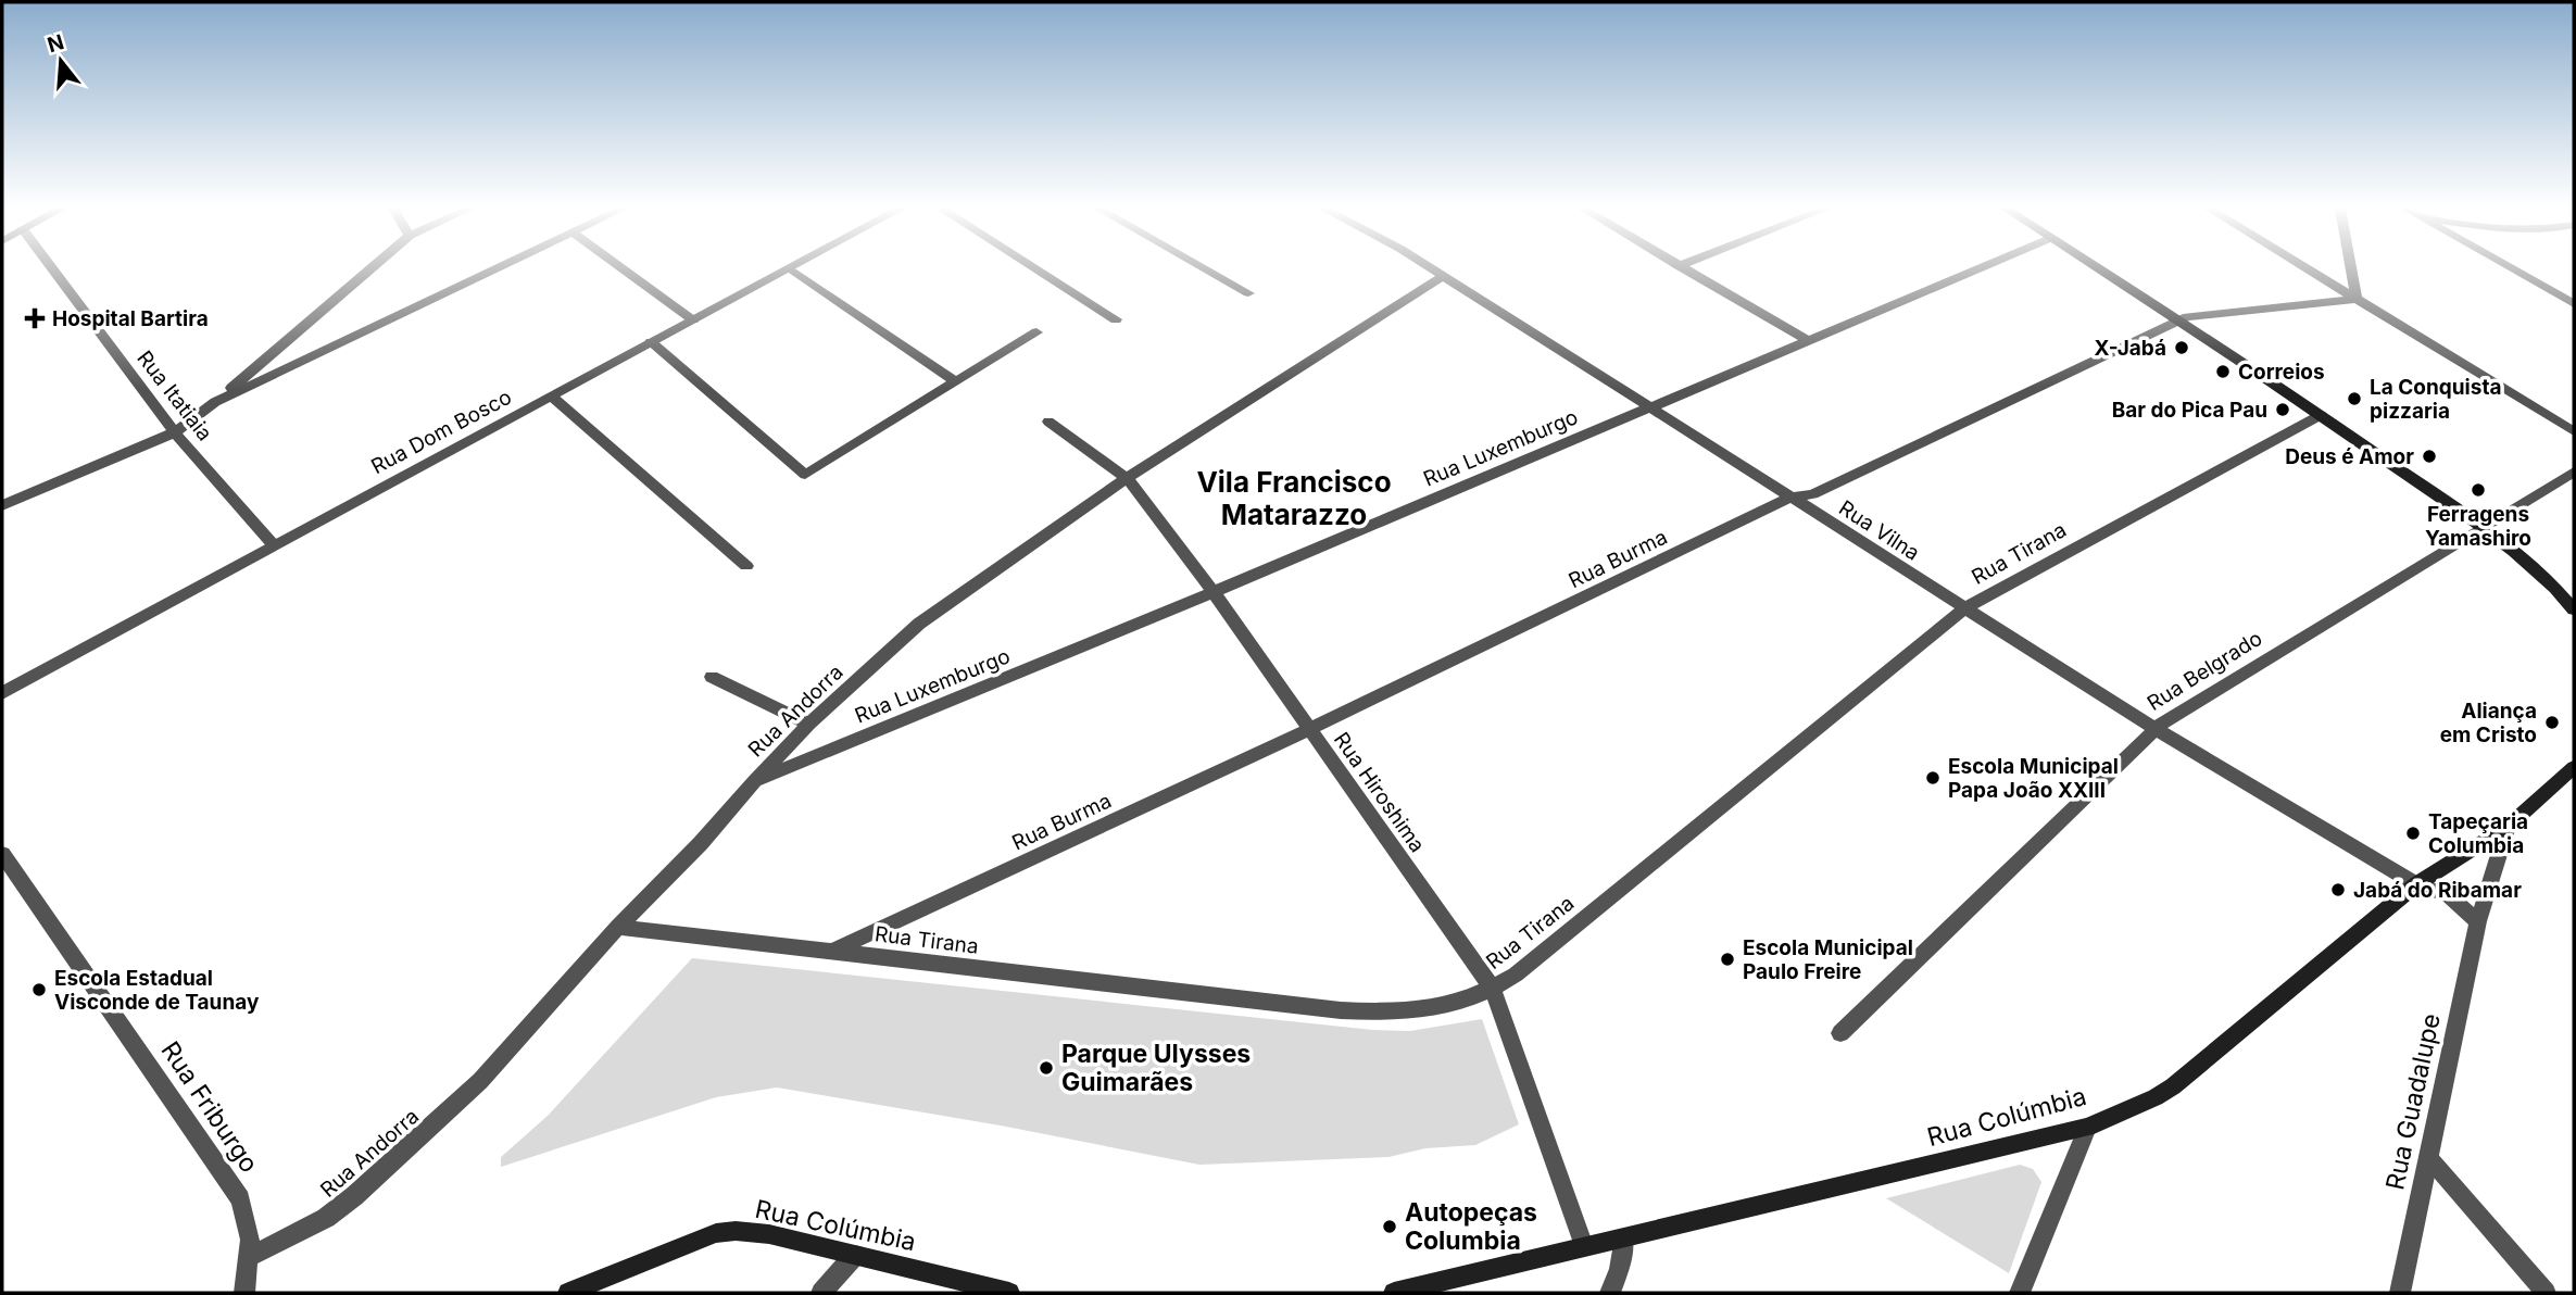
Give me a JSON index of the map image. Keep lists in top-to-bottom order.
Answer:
{
  "streets": {
    "main road": ["Rua Colúmbia"],
    "street": [
      "Rua Itatiaia",
      "Rua Dom Bosco",
      "Rua Luxemburgo",
      "Rua Vilna",
      "Rua Tirana",
      "Rua Burma",
      "Rua Belgrado",
      "Rua Andorra",
      "Rua Hiroshima",
      "Rua Guadalupe",
      "Rua Friburgo"
    ]
  },
  "crossings": [
    ["Rua Itatiaia", "Rua Dom Bosco"],
    ["Rua Luxemburgo", "Rua Vilna"],
    ["Rua Luxemburgo", "Rua Andorra"],
    ["Rua Luxemburgo", "Rua Hiroshima"],
    ["Rua Vilna", "Rua Tirana"],
    ["Rua Vilna", "Rua Burma"],
    ["Rua Vilna", "Rua Belgrado"],
    ["Rua Vilna", "Rua Andorra"],
    ["Rua Vilna", "Rua Colúmbia"],
    ["Rua Tirana", "Rua Burma"],
    ["Rua Tirana", "Rua Andorra"],
    ["Rua Tirana", "Rua Hiroshima"],
    ["Rua Burma", "Rua Hiroshima"],
    ["Rua Andorra", "Rua Hiroshima"],
    ["Rua Andorra", "Rua Friburgo"],
    ["Rua Hiroshima", "Rua Colúmbia"],
    ["Rua Guadalupe", "Rua Colúmbia"]
  ],
  "districts": ["Vila Francisco Matarazzo"],
  "places": {
    "health": ["Hospital Bartira"],
    "other": [
      "X-Jabá",
      "Correios",
      "La Conquista pizzaria",
      "Bar do Pica Pau",
      "Deus é Amor",
      "Ferragens Yamashiro",
      "Aliança em Cristo",
      "Escola Municipal Papa João XXIII",
      "Tapeçaria Columbia",
      "Jabá do Ribamar",
      "Escola Municipal Paulo Freire",
      "Escola Estadual Visconde de Taunay",
      "Parque Ulysses Guimarães",
      "Autopeças Columbia"
    ]
  },
  "north": "top"
}
